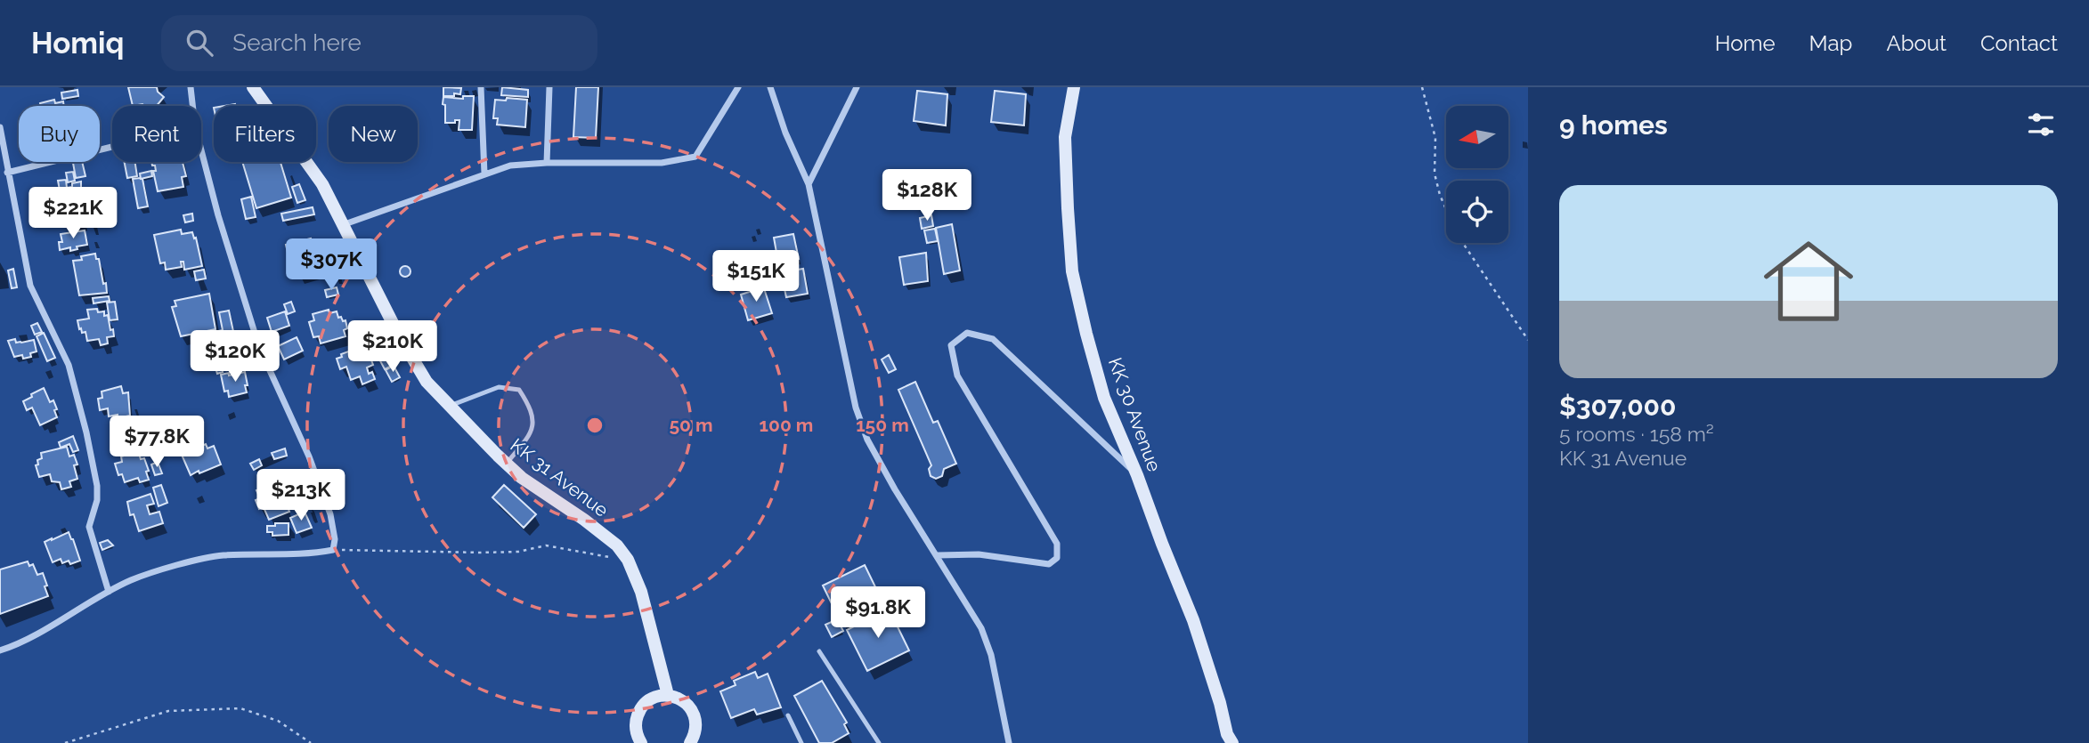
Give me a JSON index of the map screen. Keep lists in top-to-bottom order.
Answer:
{
  "streets": {
    "main road": ["KK 30 Avenue", "KK 31 Avenue"]
  },
  "north": "left",
  "page": {
    "header": "Homiq",
    "search": "Search here",
    "nav": [
      "Home",
      "Map",
      "About",
      "Contact"
    ],
    "heading": "9 homes",
    "chip": [
      "Buy",
      "Rent",
      "Filters",
      "New"
    ],
    "list": [
      {
        "name": "$307,000",
        "note": "5 rooms · 158 m² · KK 31 Avenue"
      }
    ],
    "price": [
      "$128K",
      "$221K",
      "$307K",
      "$151K",
      "$210K",
      "$120K",
      "$77.8K",
      "$213K",
      "$91.8K"
    ]
  },
  "rings": ["50 m", "100 m", "150 m"]
}
